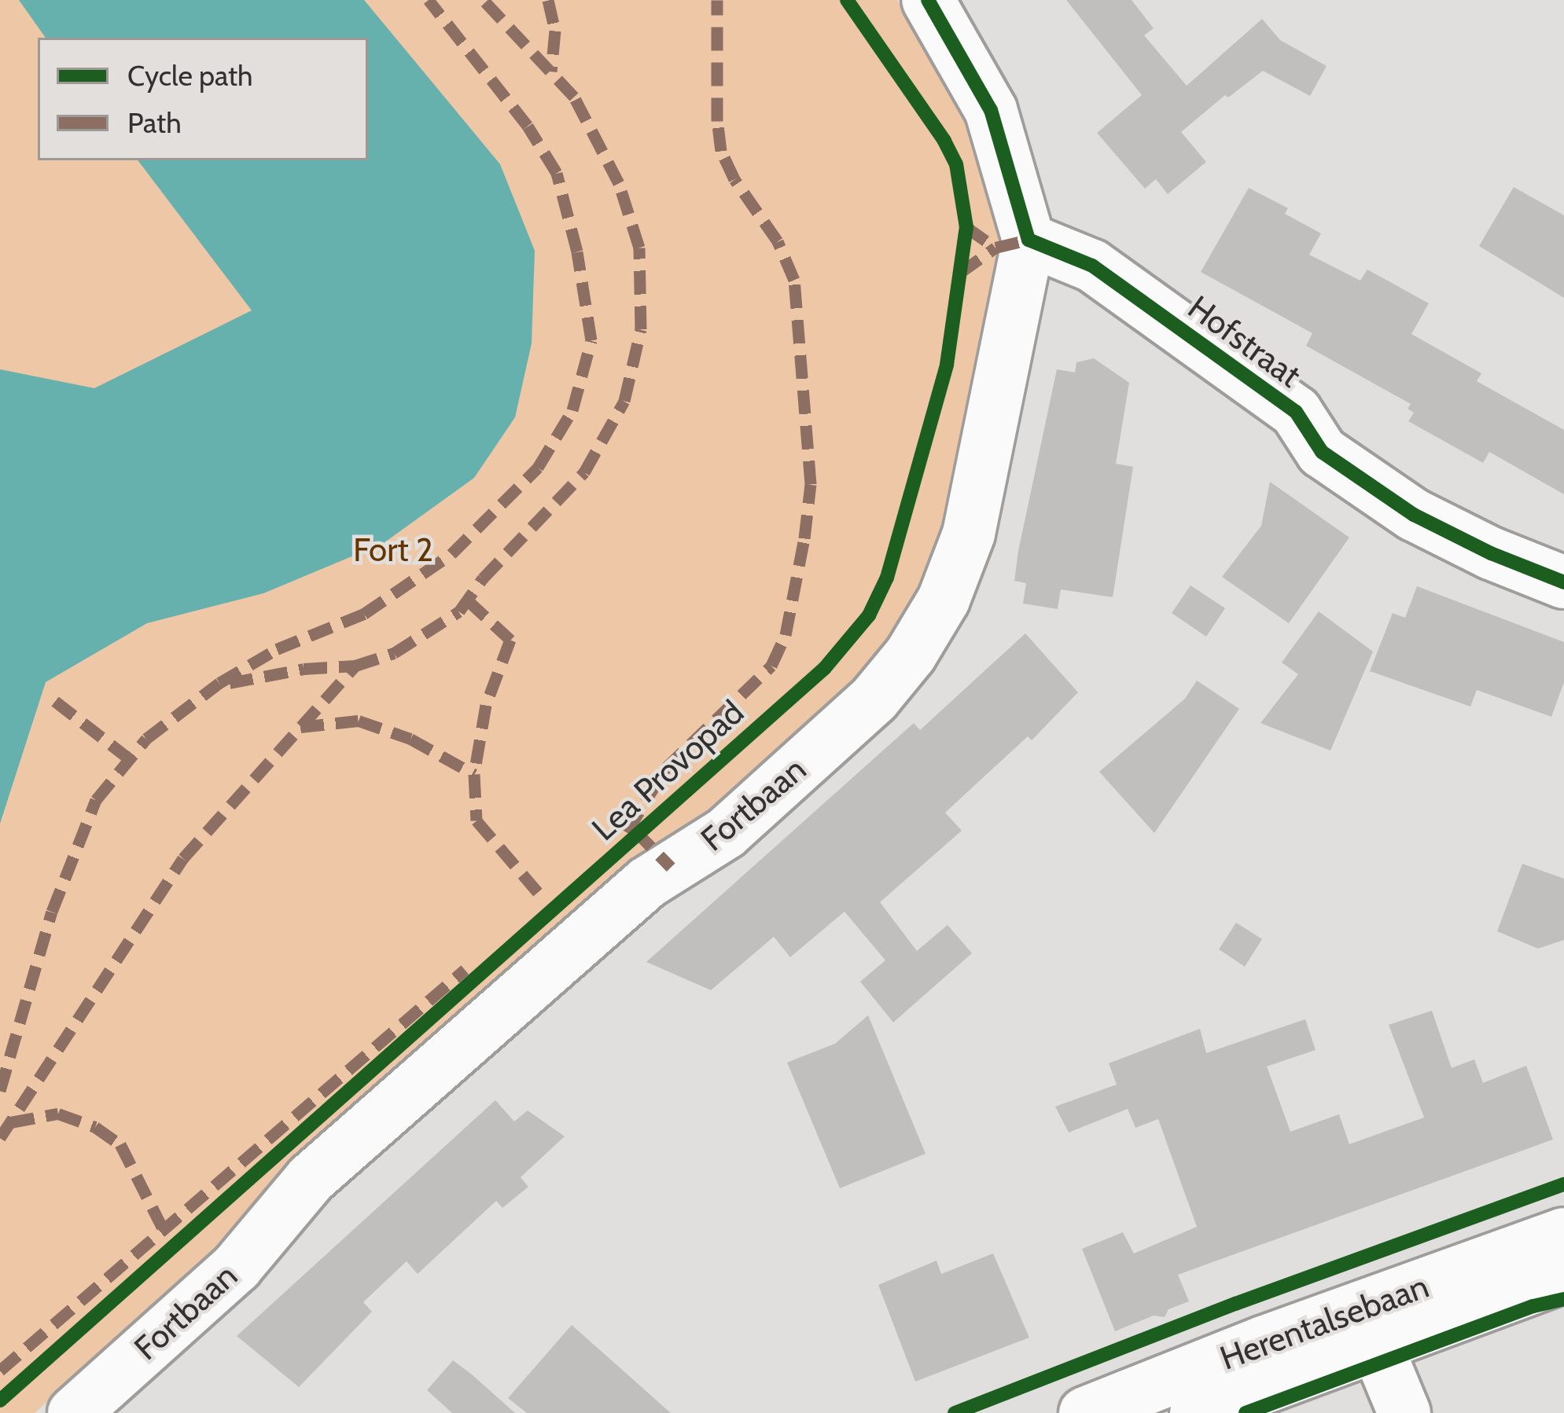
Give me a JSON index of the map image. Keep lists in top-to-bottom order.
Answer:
{
  "streets": {
    "street": ["Hofstraat", "Fortbaan", "Herentalsebaan"],
    "cycle path": ["Lea Provopad"]
  },
  "crossings": [
    ["Hofstraat", "Fortbaan"]
  ],
  "parks": ["Fort 2"],
  "legend": ["Cycle path", "Path"]
}
